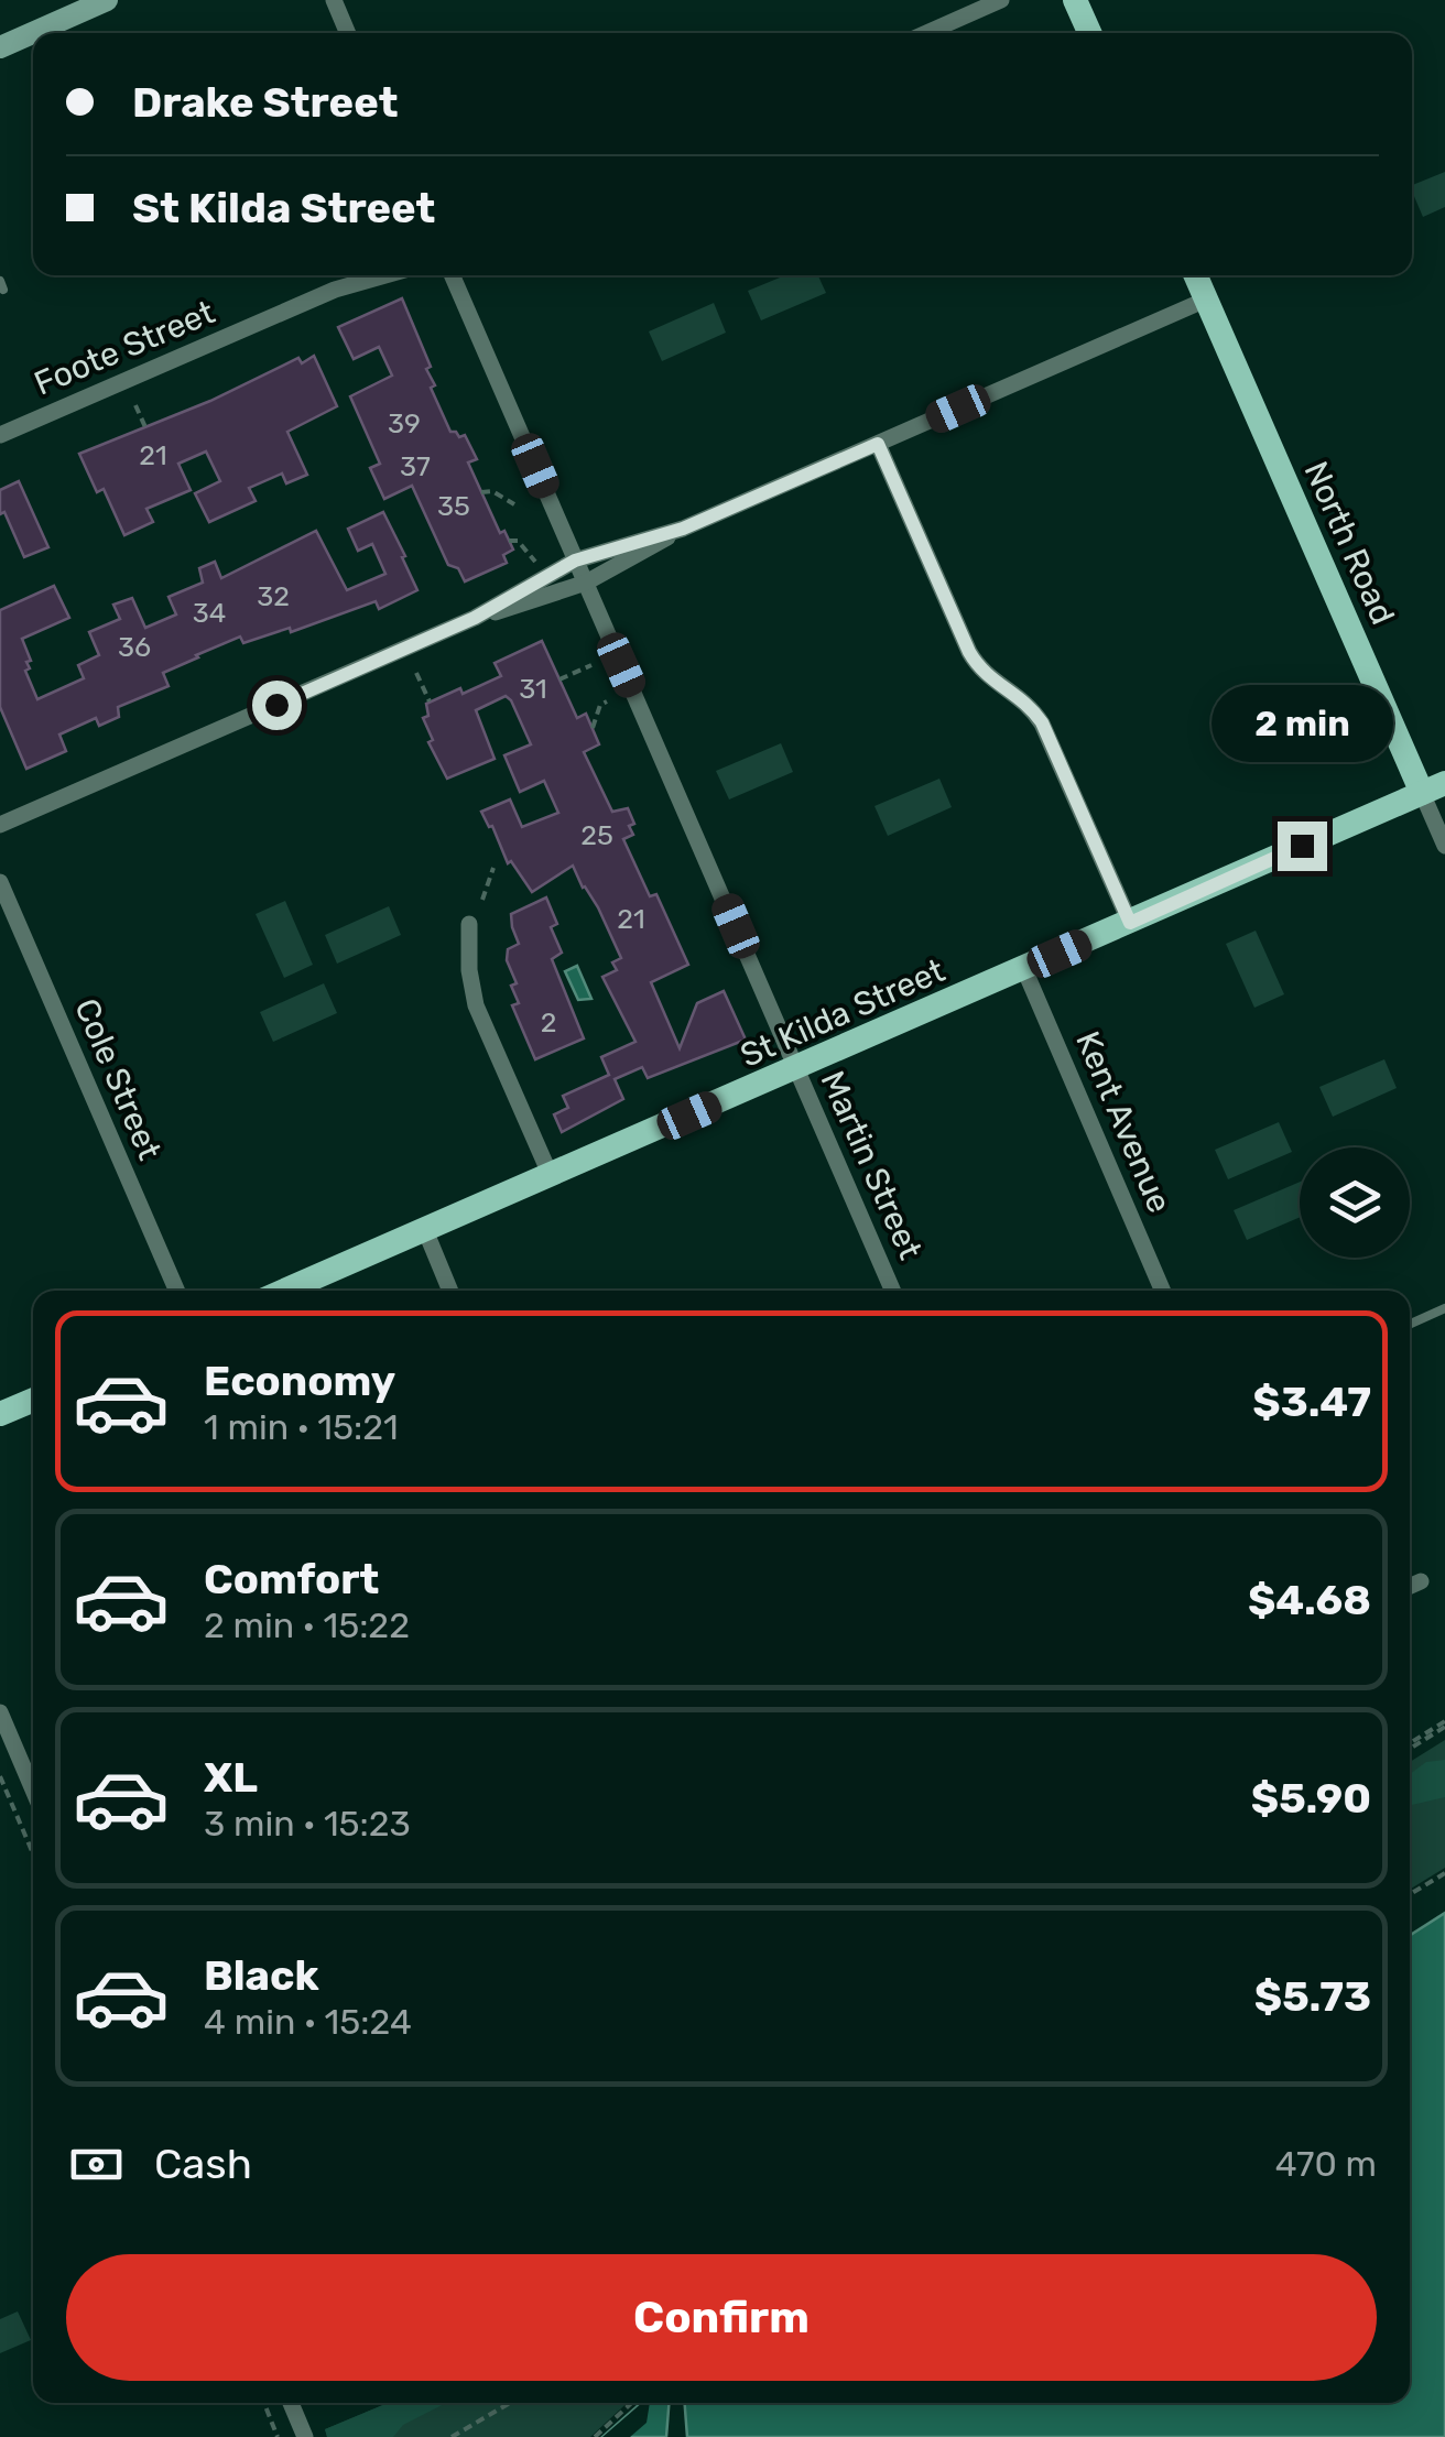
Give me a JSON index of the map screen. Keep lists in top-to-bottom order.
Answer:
{
  "streets": {
    "main road": ["North Road", "St Kilda Street"],
    "street": [
      "Foote Street",
      "Cole Street",
      "Kent Avenue",
      "Martin Street"
    ]
  },
  "crossings": [
    ["North Road", "St Kilda Street"],
    ["St Kilda Street", "Kent Avenue"],
    ["St Kilda Street", "Martin Street"]
  ],
  "house_numbers": [
    "39",
    "21",
    "37",
    "35",
    "32",
    "34",
    "36",
    "31",
    "25",
    "21",
    "2"
  ],
  "page": {
    "banner": ["Drake Street", "St Kilda Street"],
    "bubble": "2 min",
    "list": [
      {
        "name": "Economy",
        "note": "1 min · 15:21",
        "value": "$3.47"
      },
      {
        "name": "Comfort",
        "note": "2 min · 15:22",
        "value": "$4.68"
      },
      {
        "name": "XL",
        "note": "3 min · 15:23",
        "value": "$5.90"
      },
      {
        "name": "Black",
        "note": "4 min · 15:24",
        "value": "$5.73"
      }
    ],
    "pay": ["Cash", "470 m"],
    "buttons": "Confirm"
  }
}
